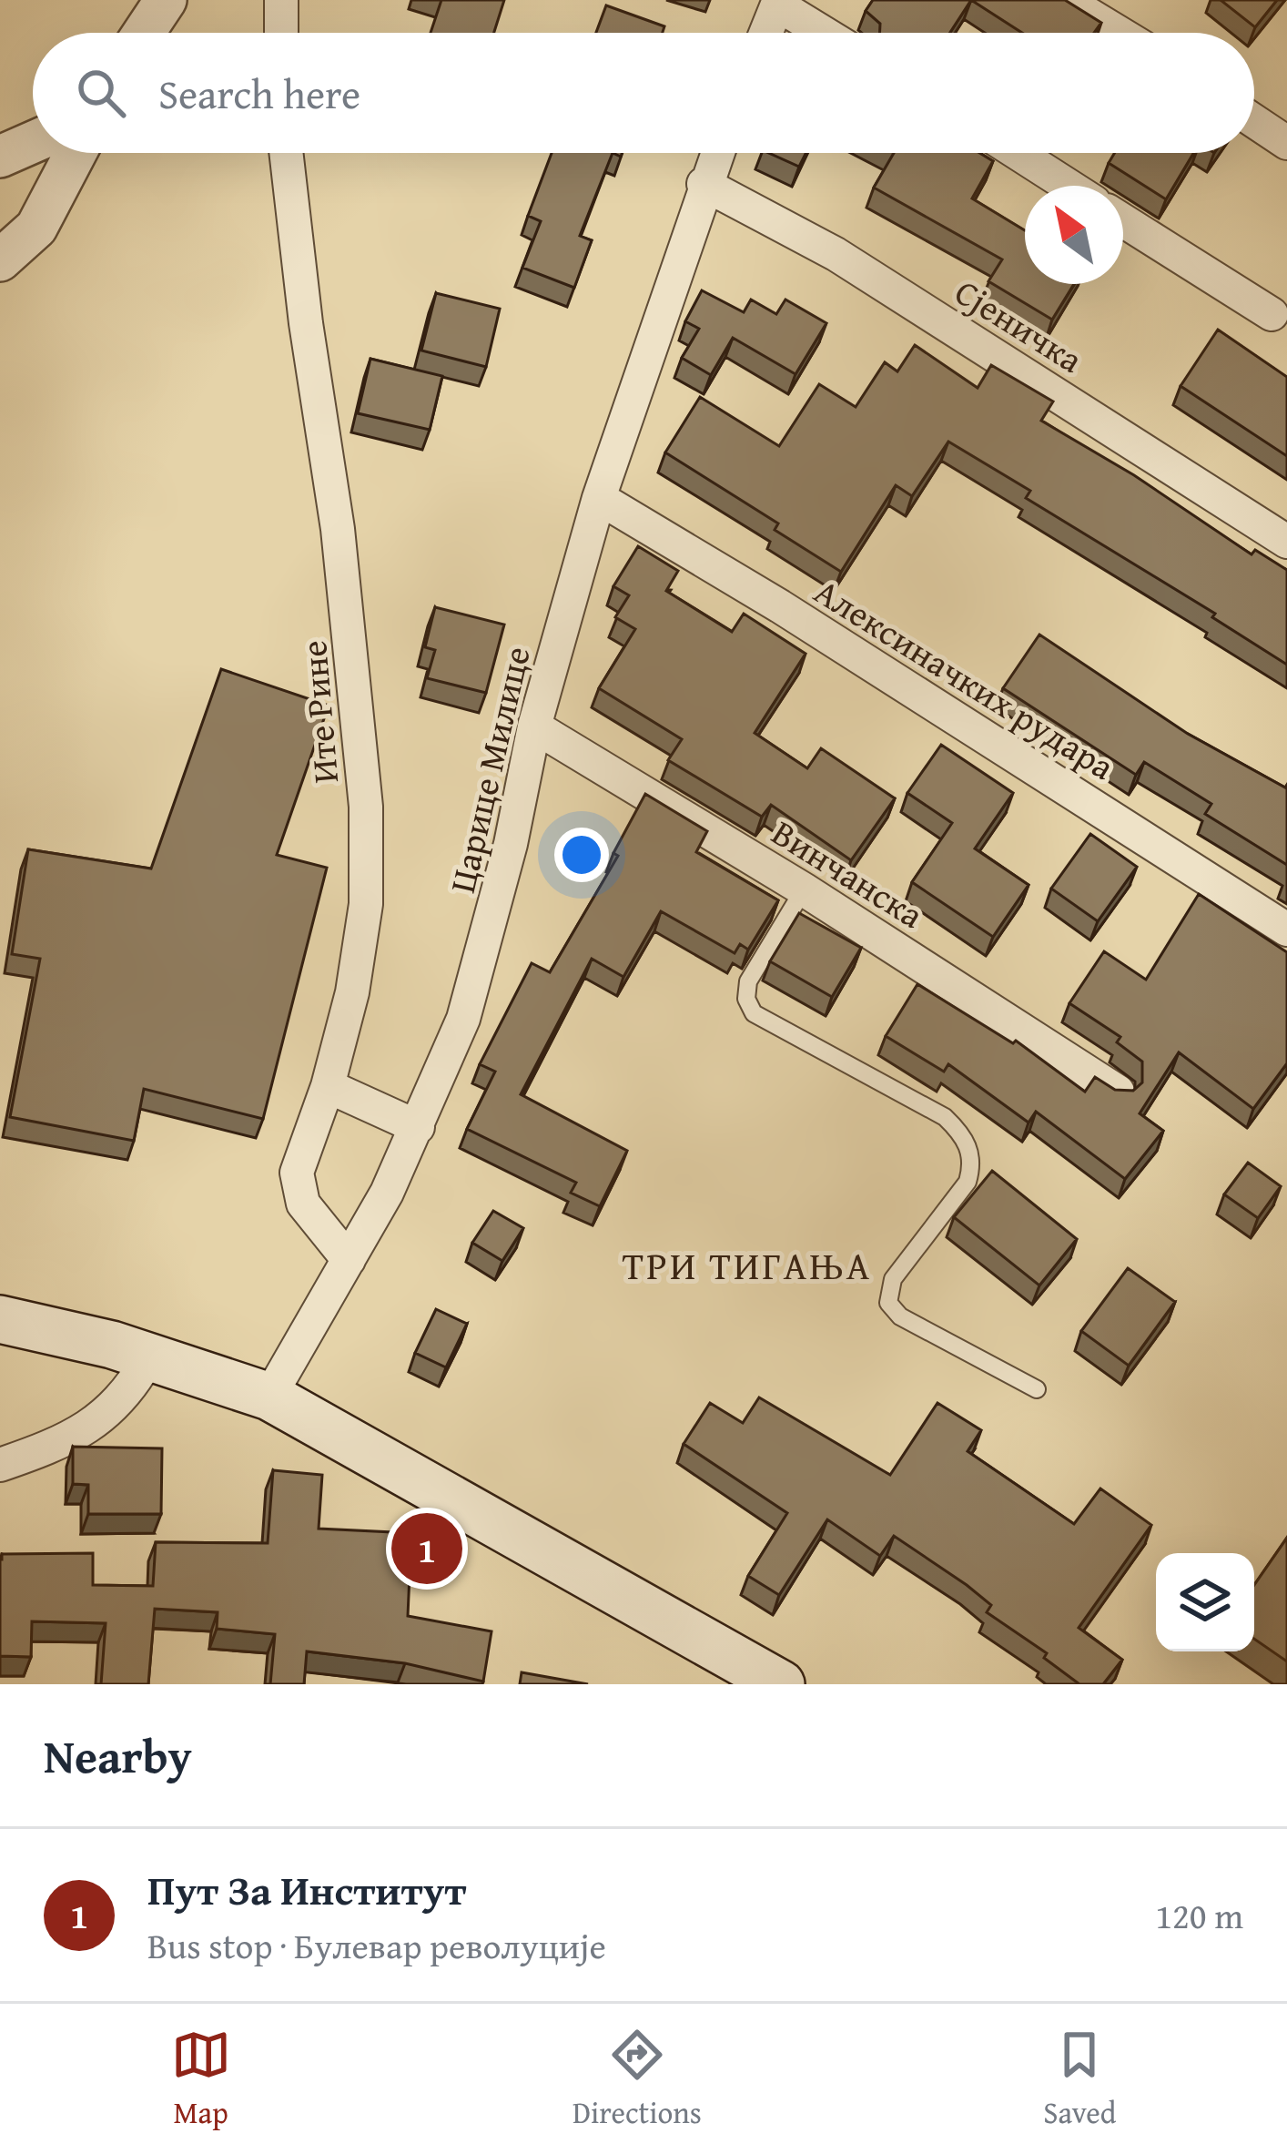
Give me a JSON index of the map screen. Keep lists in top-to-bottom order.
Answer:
{
  "streets": {
    "street": [
      "Сјеничка",
      "Алексиначких рудара",
      "Ите Рине",
      "Царице Милице",
      "Винчанска"
    ]
  },
  "crossings": [
    ["Сјеничка", "Царице Милице"],
    ["Алексиначких рудара", "Царице Милице"],
    ["Ите Рине", "Царице Милице"],
    ["Царице Милице", "Винчанска"]
  ],
  "districts": ["ТРИ ТИГАЊА"],
  "north": "top left",
  "page": {
    "search": "Search here",
    "pins": "1",
    "heading": "Nearby",
    "list": [
      {
        "mark": "1",
        "name": "Пут За Институт",
        "note": "Bus stop · Булевар револуције",
        "value": "120 m"
      }
    ],
    "nav": ["Map", "Directions", "Saved"]
  }
}
